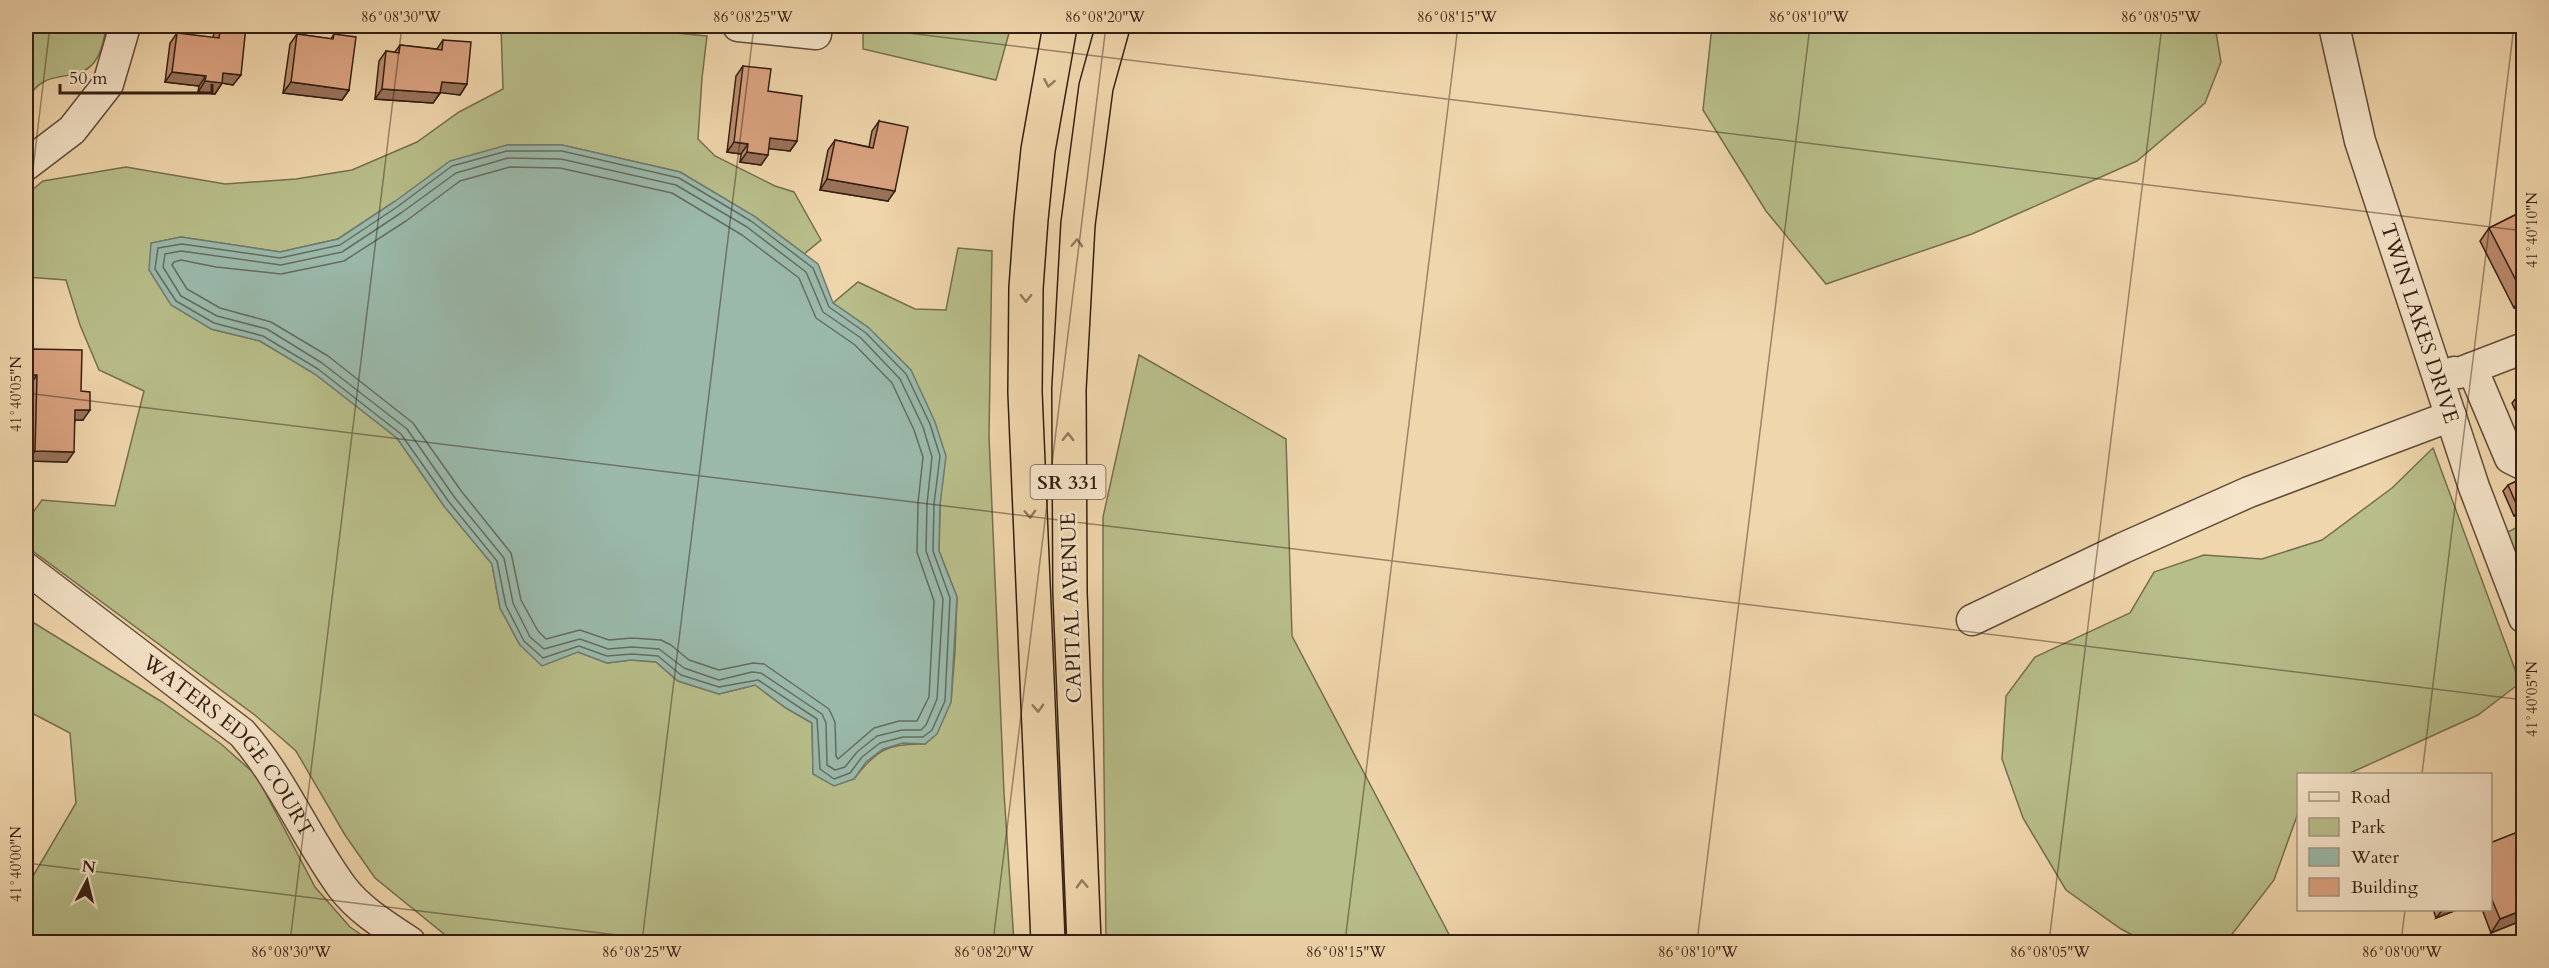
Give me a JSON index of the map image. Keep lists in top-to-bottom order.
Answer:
{
  "streets": {
    "highway": ["SR 331", "CAPITAL AVENUE"],
    "street": ["TWIN LAKES DRIVE", "WATERS EDGE COURT"]
  },
  "legend": [
    "Road",
    "Park",
    "Water",
    "Building"
  ],
  "scale_bar": "50 m",
  "north": "top",
  "coordinates": [
    "86°08'30\"W",
    "86°08'25\"W",
    "86°08'20\"W",
    "86°08'15\"W",
    "86°08'10\"W",
    "86°08'05\"W",
    "41°40'10\"N",
    "41°40'05\"N",
    "41°40'00\"N",
    "86°08'00\"W"
  ]
}
